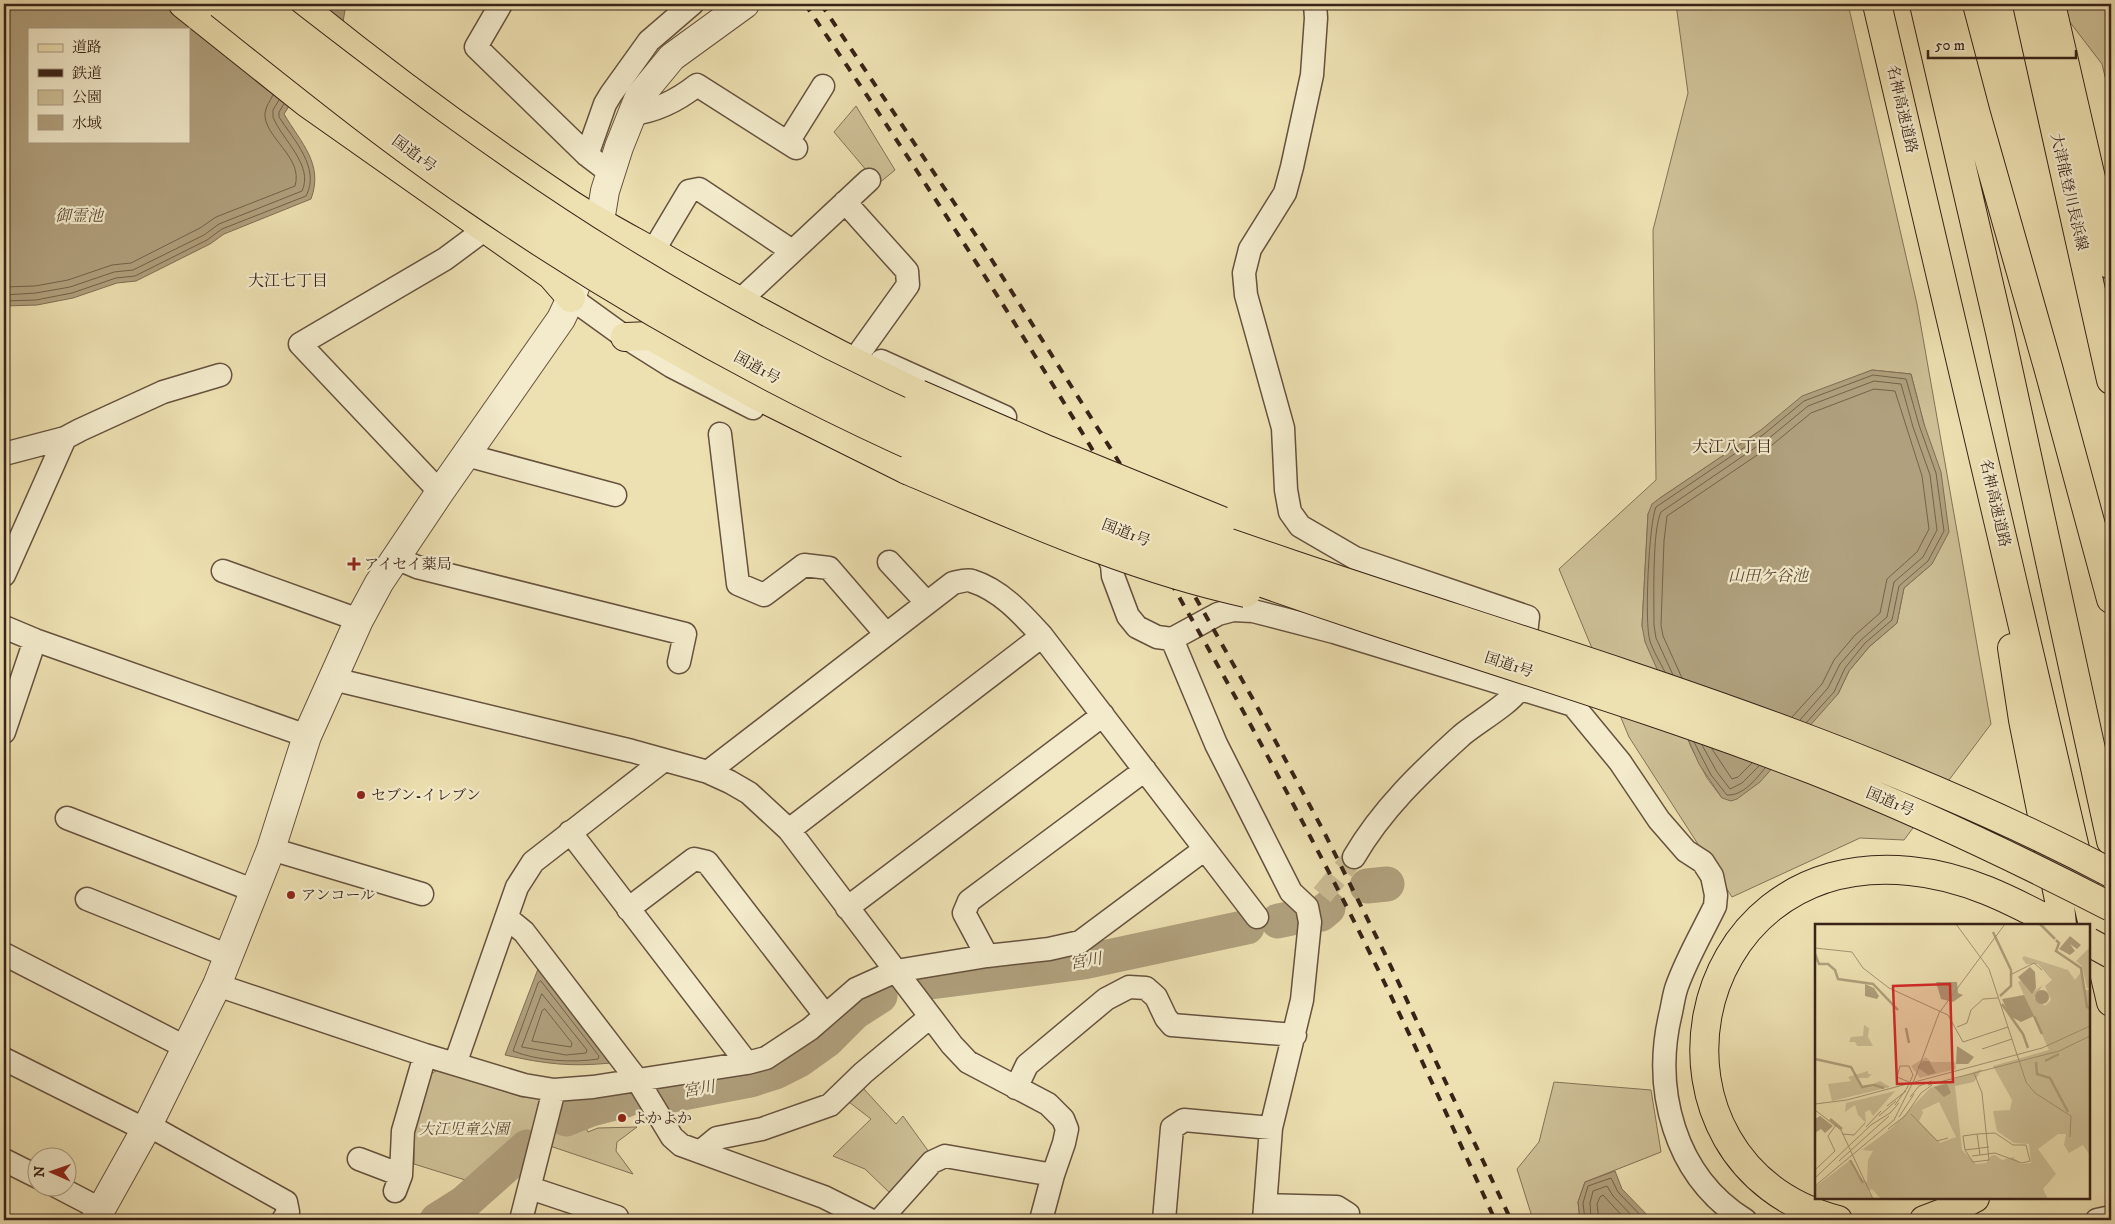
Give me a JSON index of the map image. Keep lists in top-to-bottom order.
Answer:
{
  "streets": {
    "main road": ["名神高速道路", "国道1号", "大津能登川長浜線"]
  },
  "districts": ["大江七丁目", "大江八丁目"],
  "water": ["御霊池", "山田ケ谷池", "宮川"],
  "parks": ["大江児童公園"],
  "places": {
    "health": ["アイセイ薬局"],
    "other": ["セブン-イレブン", "アンコール", "よかよか"]
  },
  "legend": [
    "道路",
    "鉄道",
    "公園",
    "水域"
  ],
  "scale_bar": "50 m",
  "north": "left"
}
